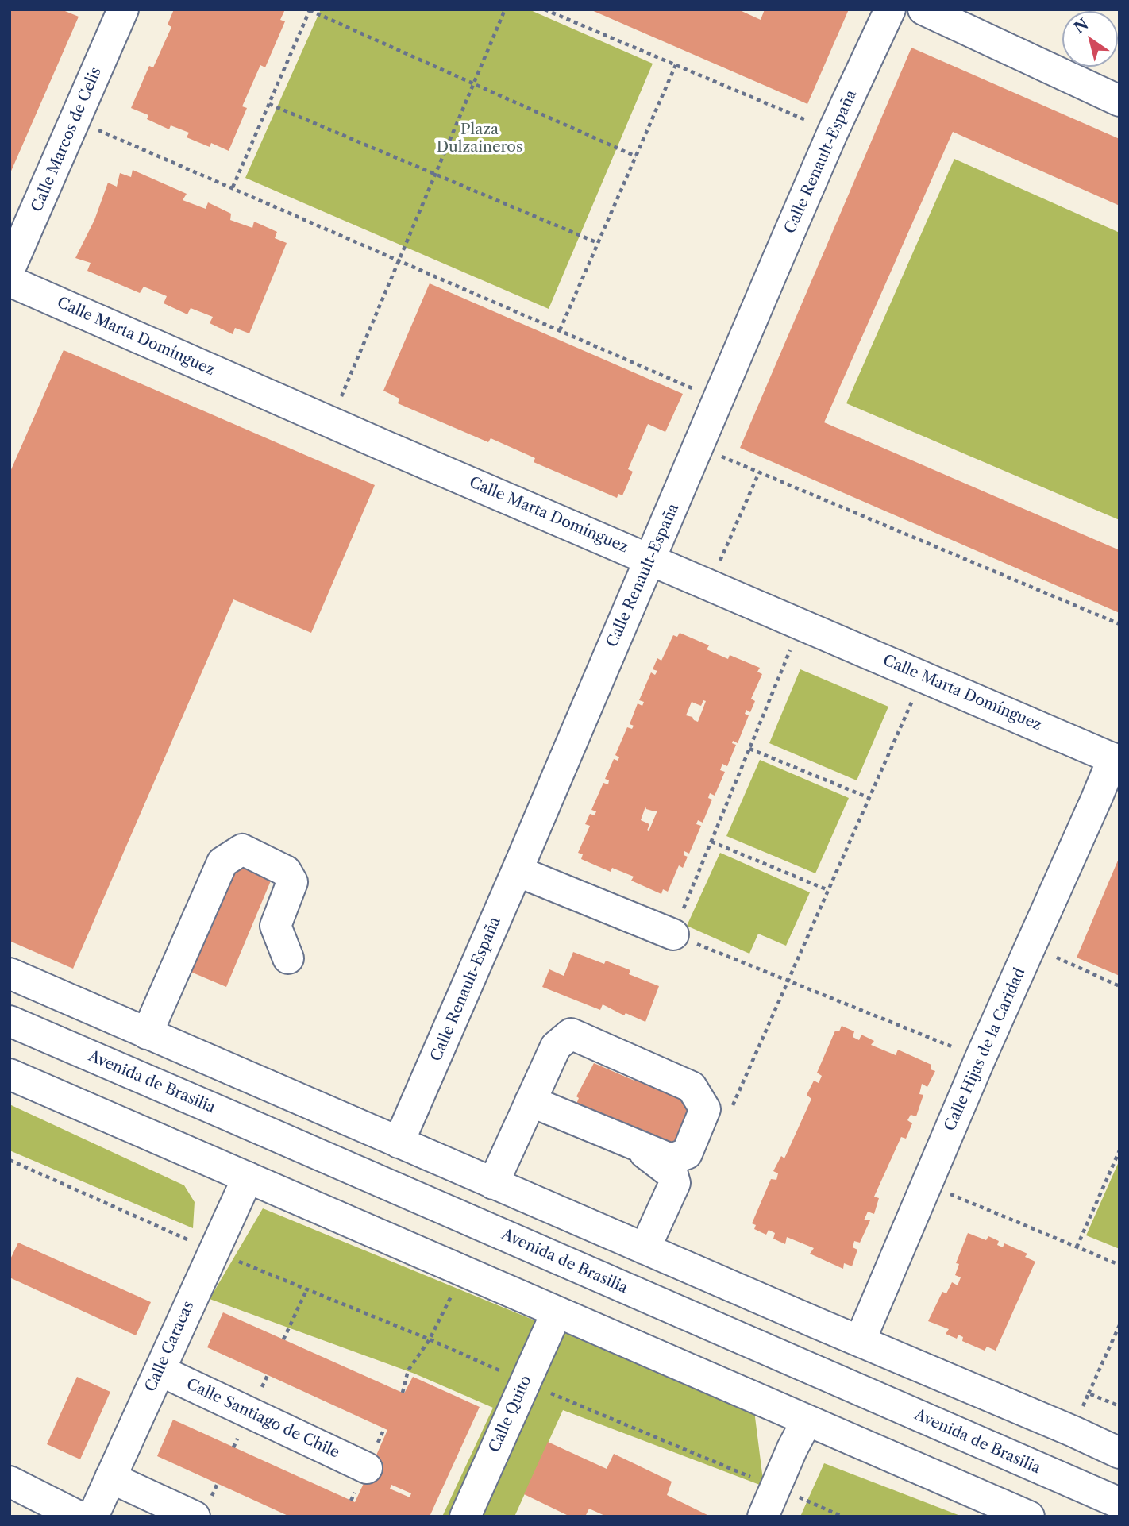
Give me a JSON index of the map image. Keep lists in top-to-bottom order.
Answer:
{
  "streets": {
    "street": [
      "Calle Marcos de Celis",
      "Calle Renault-España",
      "Calle Marta Domínguez",
      "Calle Hijas de la Caridad",
      "Avenida de Brasilia",
      "Calle Caracas",
      "Calle Quito",
      "Calle Santiago de Chile"
    ]
  },
  "crossings": [
    ["Calle Renault-España", "Calle Marta Domínguez"],
    ["Calle Marta Domínguez", "Calle Hijas de la Caridad"],
    ["Calle Caracas", "Calle Santiago de Chile"]
  ],
  "parks": ["Plaza Dulzaineros"],
  "north": "top left"
}
